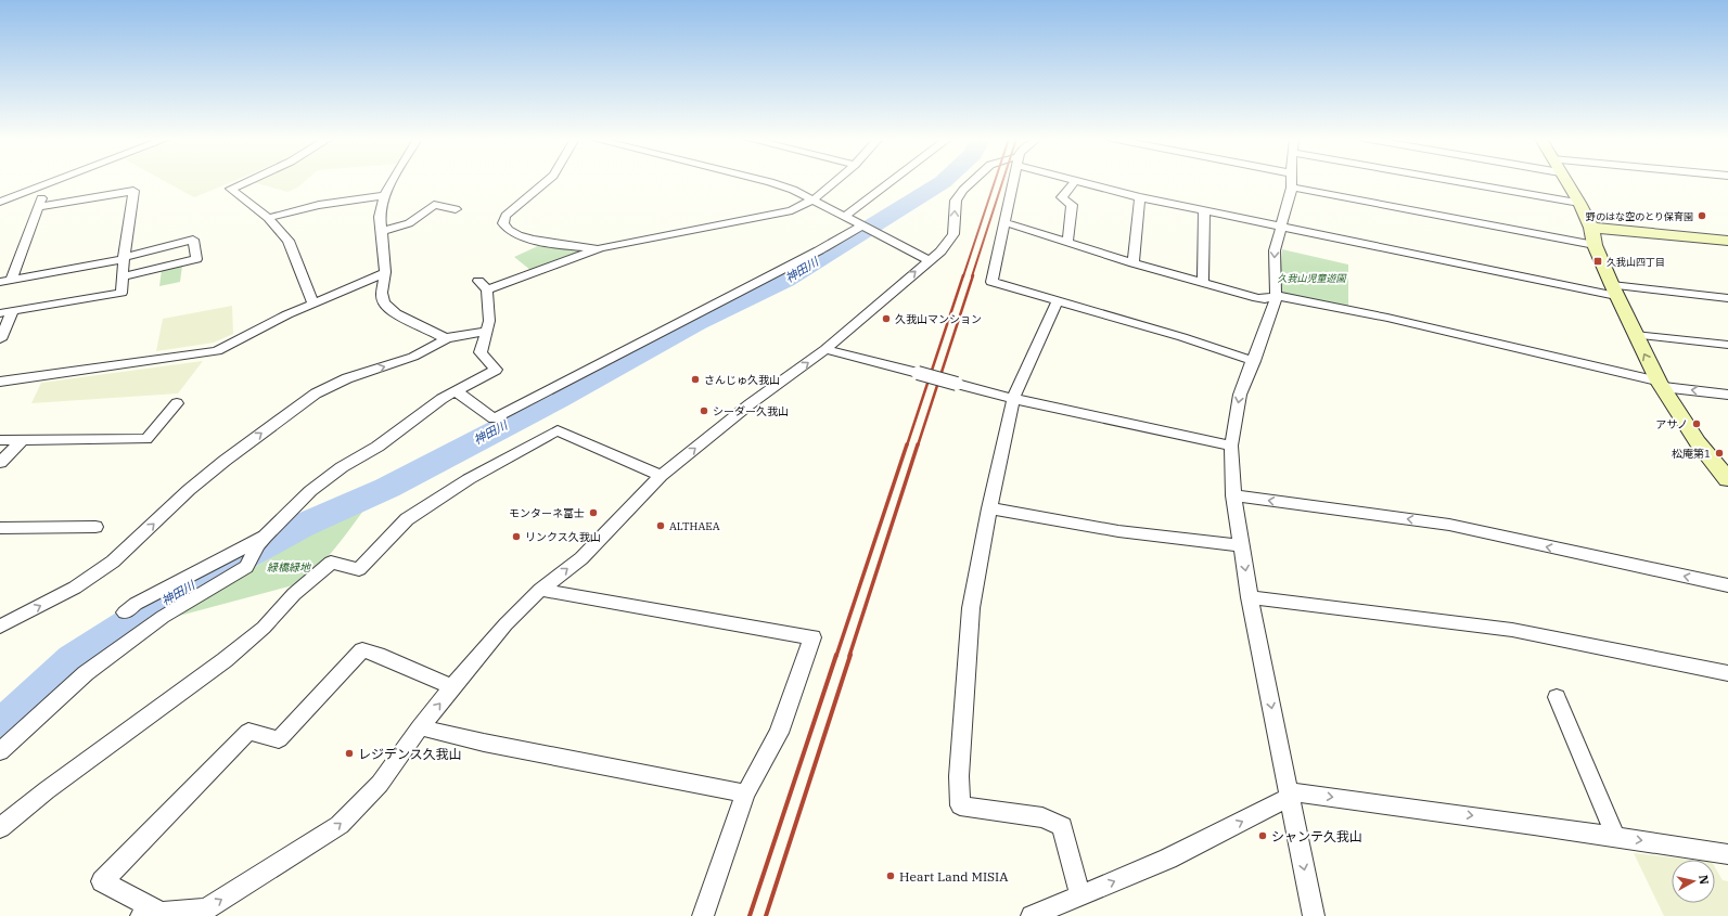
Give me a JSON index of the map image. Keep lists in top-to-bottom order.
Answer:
{
  "water": ["神田川"],
  "parks": ["久我山児童遊園", "緑橋緑地"],
  "places": {
    "other": [
      "野のはな空のとり保育園",
      "久我山マンション",
      "さんじゅ久我山",
      "シーダー久我山",
      "アサノ",
      "松庵第1",
      "モンターネ富士",
      "ALTHAEA",
      "リンクス久我山",
      "レジデンス久我山",
      "シャンテ久我山",
      "Heart Land MISIA"
    ],
    "transit": ["久我山四丁目"]
  },
  "north": "right"
}
